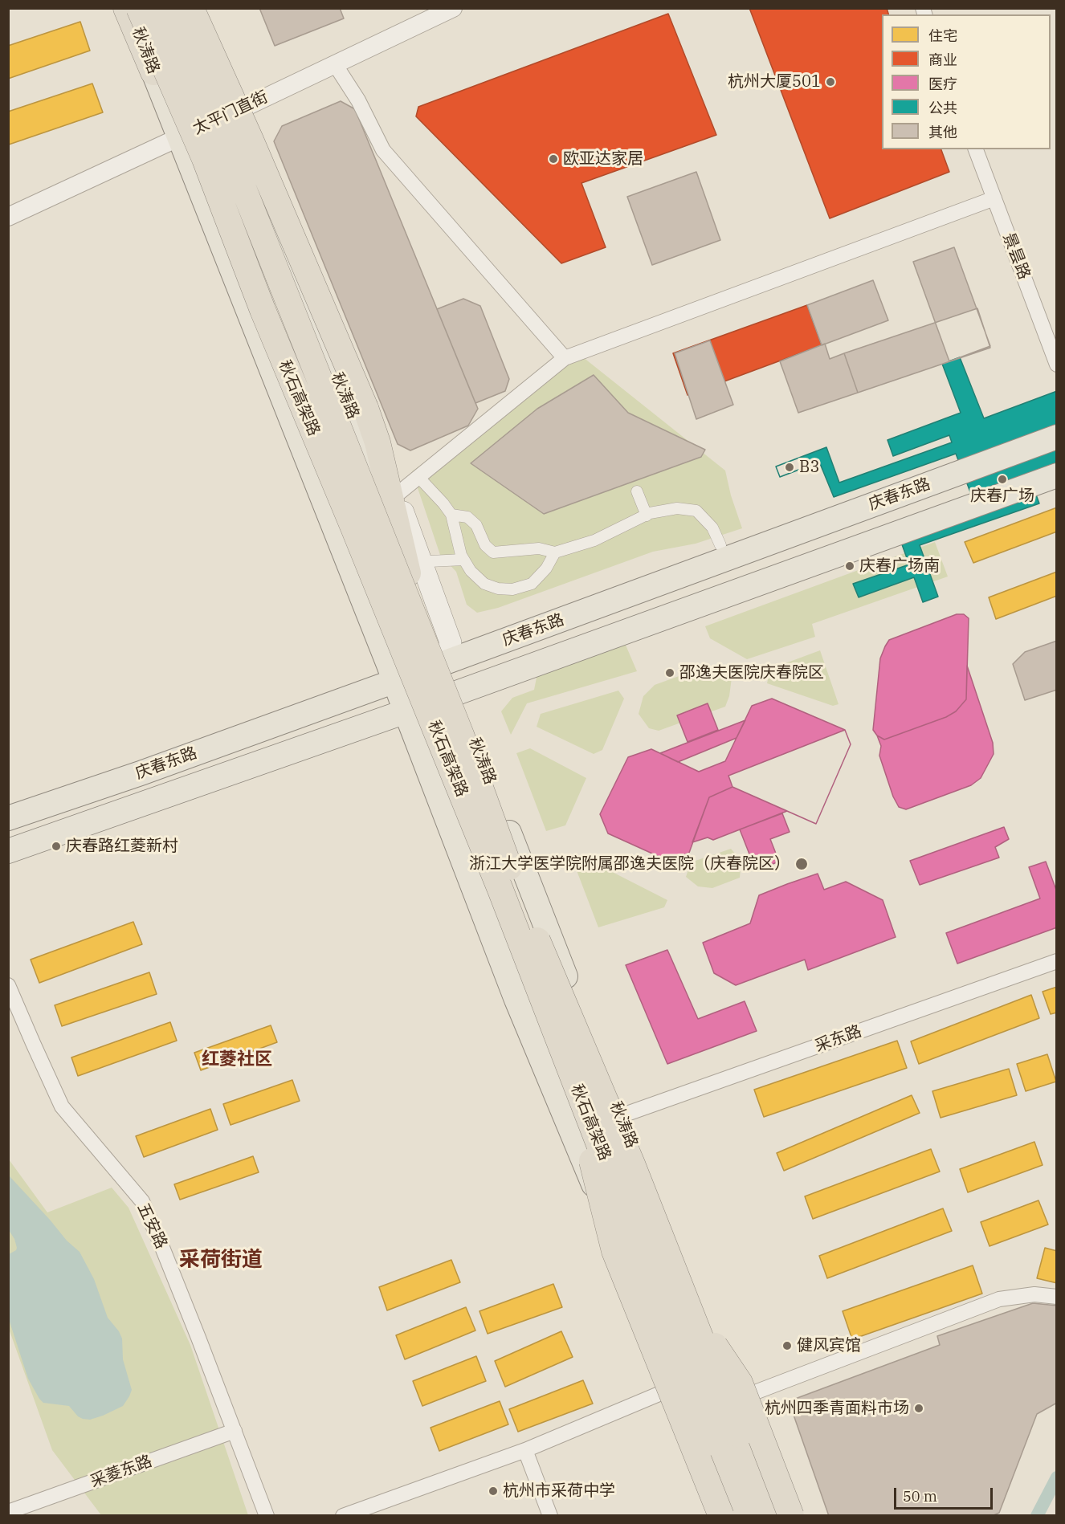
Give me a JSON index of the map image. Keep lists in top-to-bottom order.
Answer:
{
  "streets": {
    "highway": ["秋石高架路"],
    "main road": ["秋涛路", "庆春东路"],
    "street": [
      "太平门直街",
      "景昙路",
      "采东路",
      "五安路",
      "采菱东路"
    ]
  },
  "crossings": [
    ["秋涛路", "太平门直街"],
    ["秋涛路", "庆春东路"],
    ["秋涛路", "采东路"],
    ["五安路", "采菱东路"]
  ],
  "districts": ["红菱社区", "采荷街道"],
  "places": [
    "杭州大厦501",
    "欧亚达家居",
    "B3",
    "庆春广场",
    "庆春广场南",
    "邵逸夫医院庆春院区",
    "庆春路红菱新村",
    "浙江大学医学院附属邵逸夫医院（庆春院区）",
    "健风宾馆",
    "杭州四季青面料市场",
    "杭州市采荷中学"
  ],
  "legend": [
    "住宅",
    "商业",
    "医疗",
    "公共",
    "其他"
  ],
  "scale_bar": "50 m"
}
